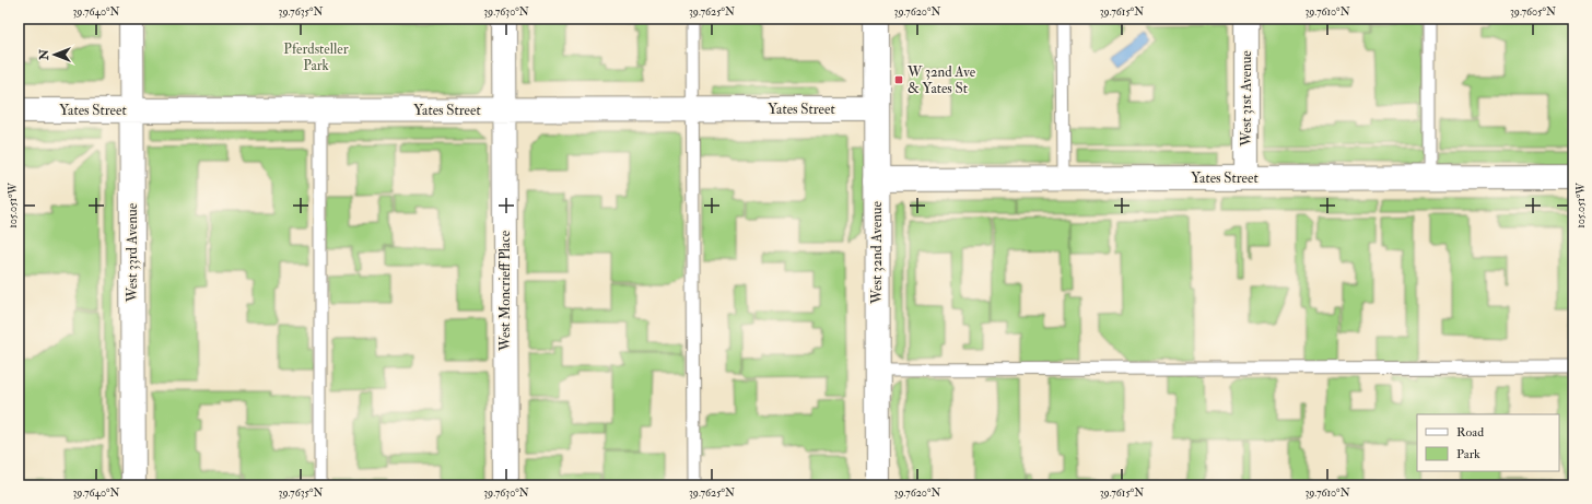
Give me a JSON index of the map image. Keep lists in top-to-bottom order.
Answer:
{
  "streets": {
    "street": [
      "West 31st Avenue",
      "Yates Street",
      "West 33rd Avenue",
      "West 32nd Avenue",
      "West Moncrieff Place"
    ]
  },
  "crossings": [
    ["West 31st Avenue", "Yates Street"],
    ["Yates Street", "West 33rd Avenue"],
    ["Yates Street", "West 32nd Avenue"],
    ["Yates Street", "West Moncrieff Place"]
  ],
  "parks": ["Pferdsteller Park"],
  "places": {
    "transit": ["W 32nd Ave & Yates St"]
  },
  "legend": ["Road", "Park"],
  "north": "left",
  "coordinates": [
    "39.7640°N",
    "39.7635°N",
    "39.7630°N",
    "39.7625°N",
    "39.7620°N",
    "39.7615°N",
    "39.7610°N",
    "39.7605°N",
    "105.051°W"
  ]
}
